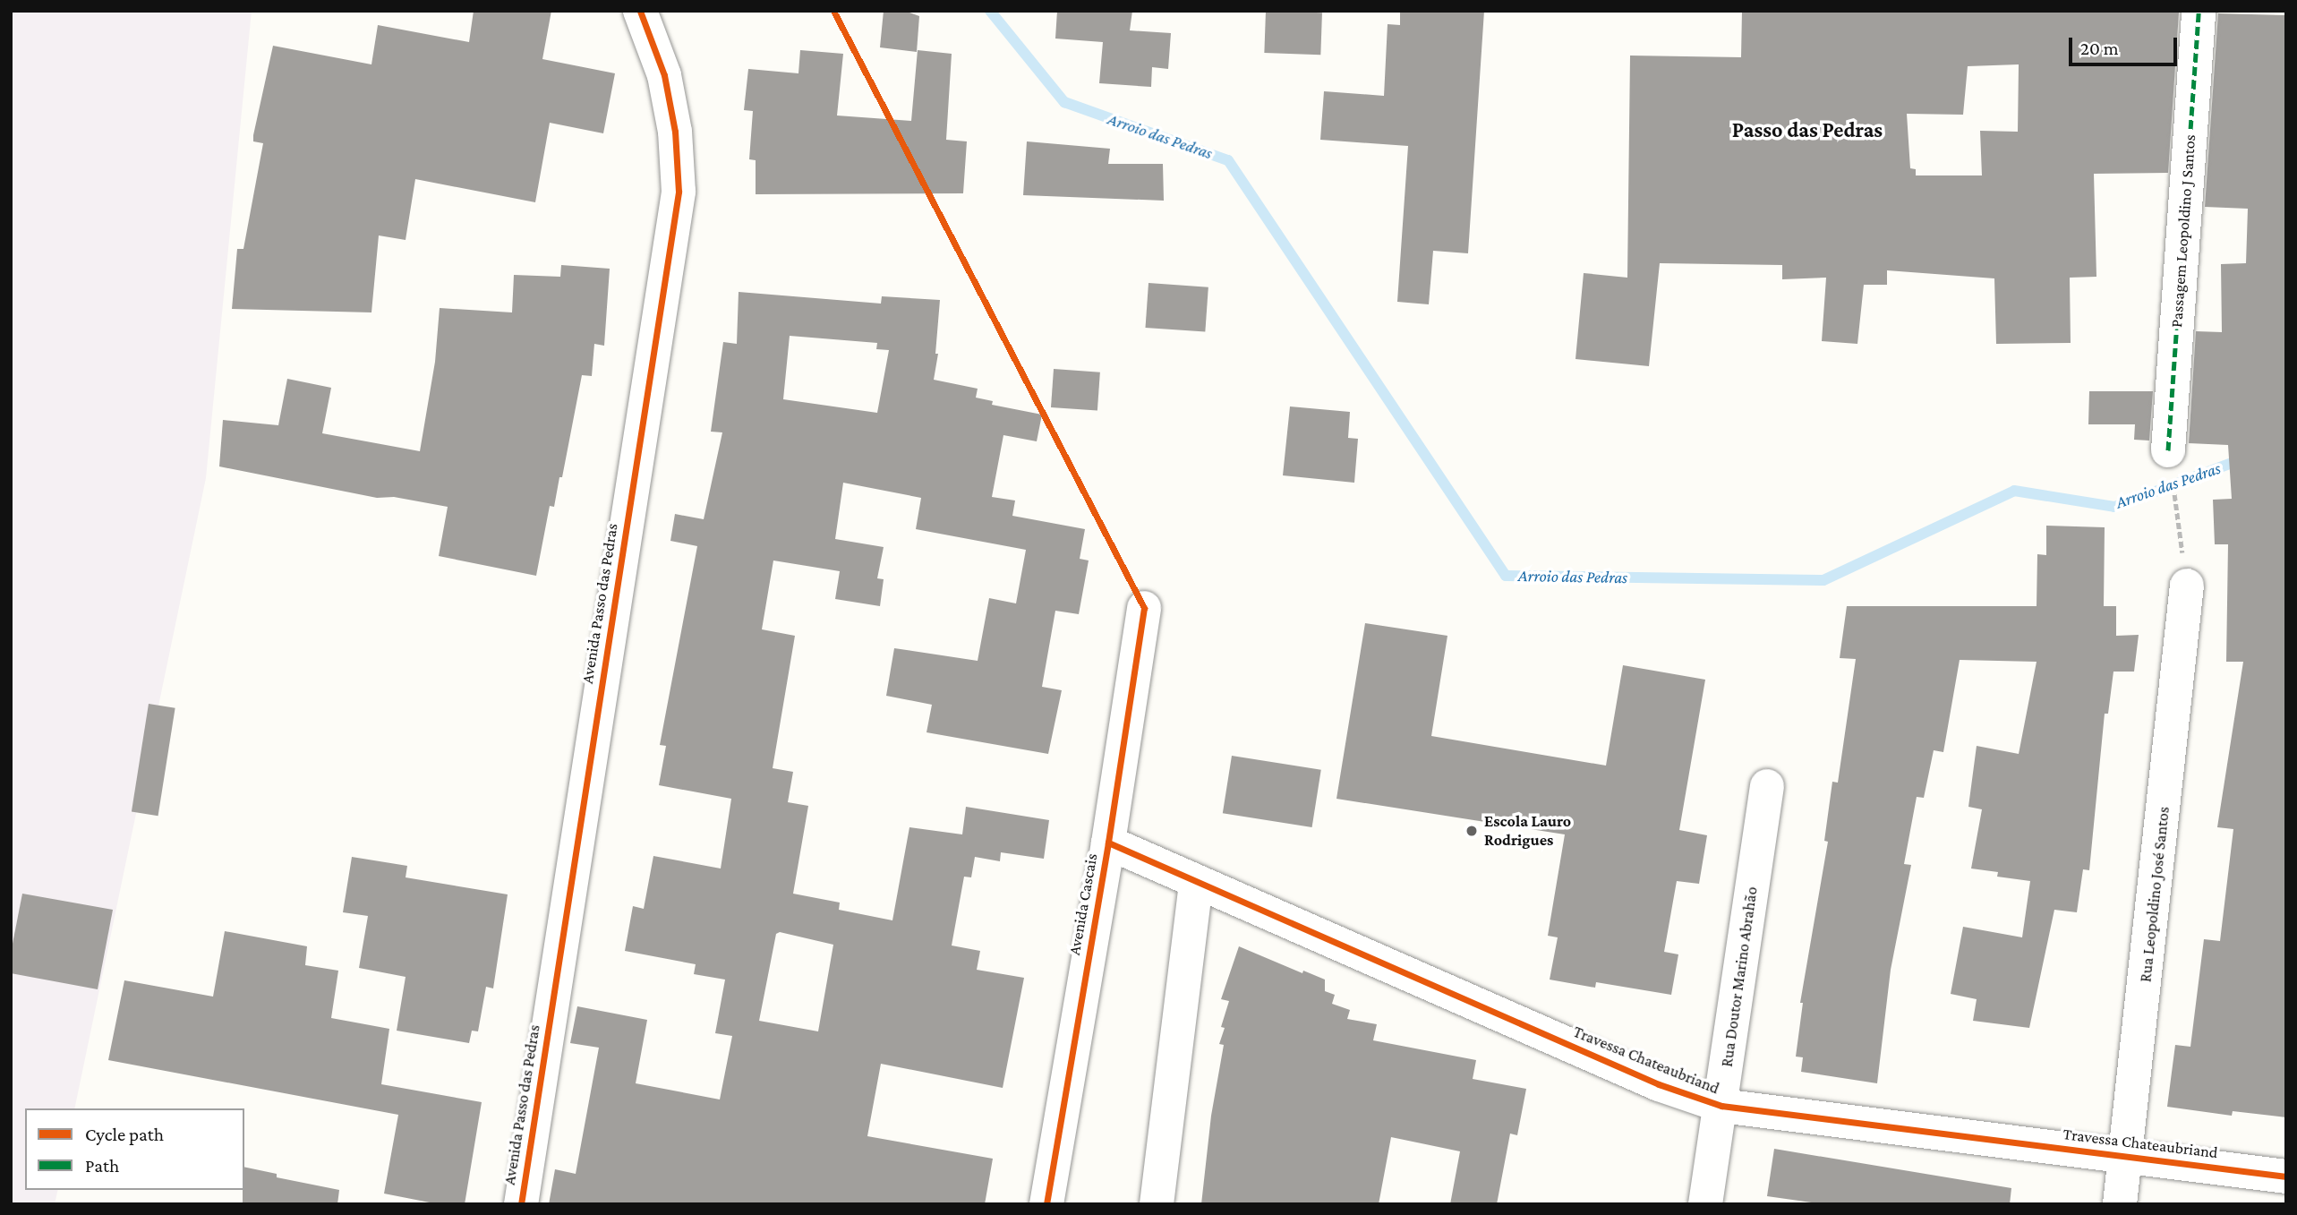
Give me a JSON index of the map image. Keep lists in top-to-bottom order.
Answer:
{
  "streets": {
    "street": [
      "Passagem Leopoldino J Santos",
      "Avenida Passo das Pedras",
      "Rua Leopoldino José Santos",
      "Avenida Cascais",
      "Rua Doutor Marino Abrahão",
      "Travessa Chateaubriand"
    ]
  },
  "crossings": [
    ["Rua Leopoldino José Santos", "Travessa Chateaubriand"],
    ["Avenida Cascais", "Travessa Chateaubriand"],
    ["Rua Doutor Marino Abrahão", "Travessa Chateaubriand"]
  ],
  "districts": ["Passo das Pedras"],
  "water": ["Arroio das Pedras"],
  "places": ["Escola Lauro Rodrigues"],
  "legend": ["Cycle path", "Path"],
  "scale_bar": "20 m"
}
